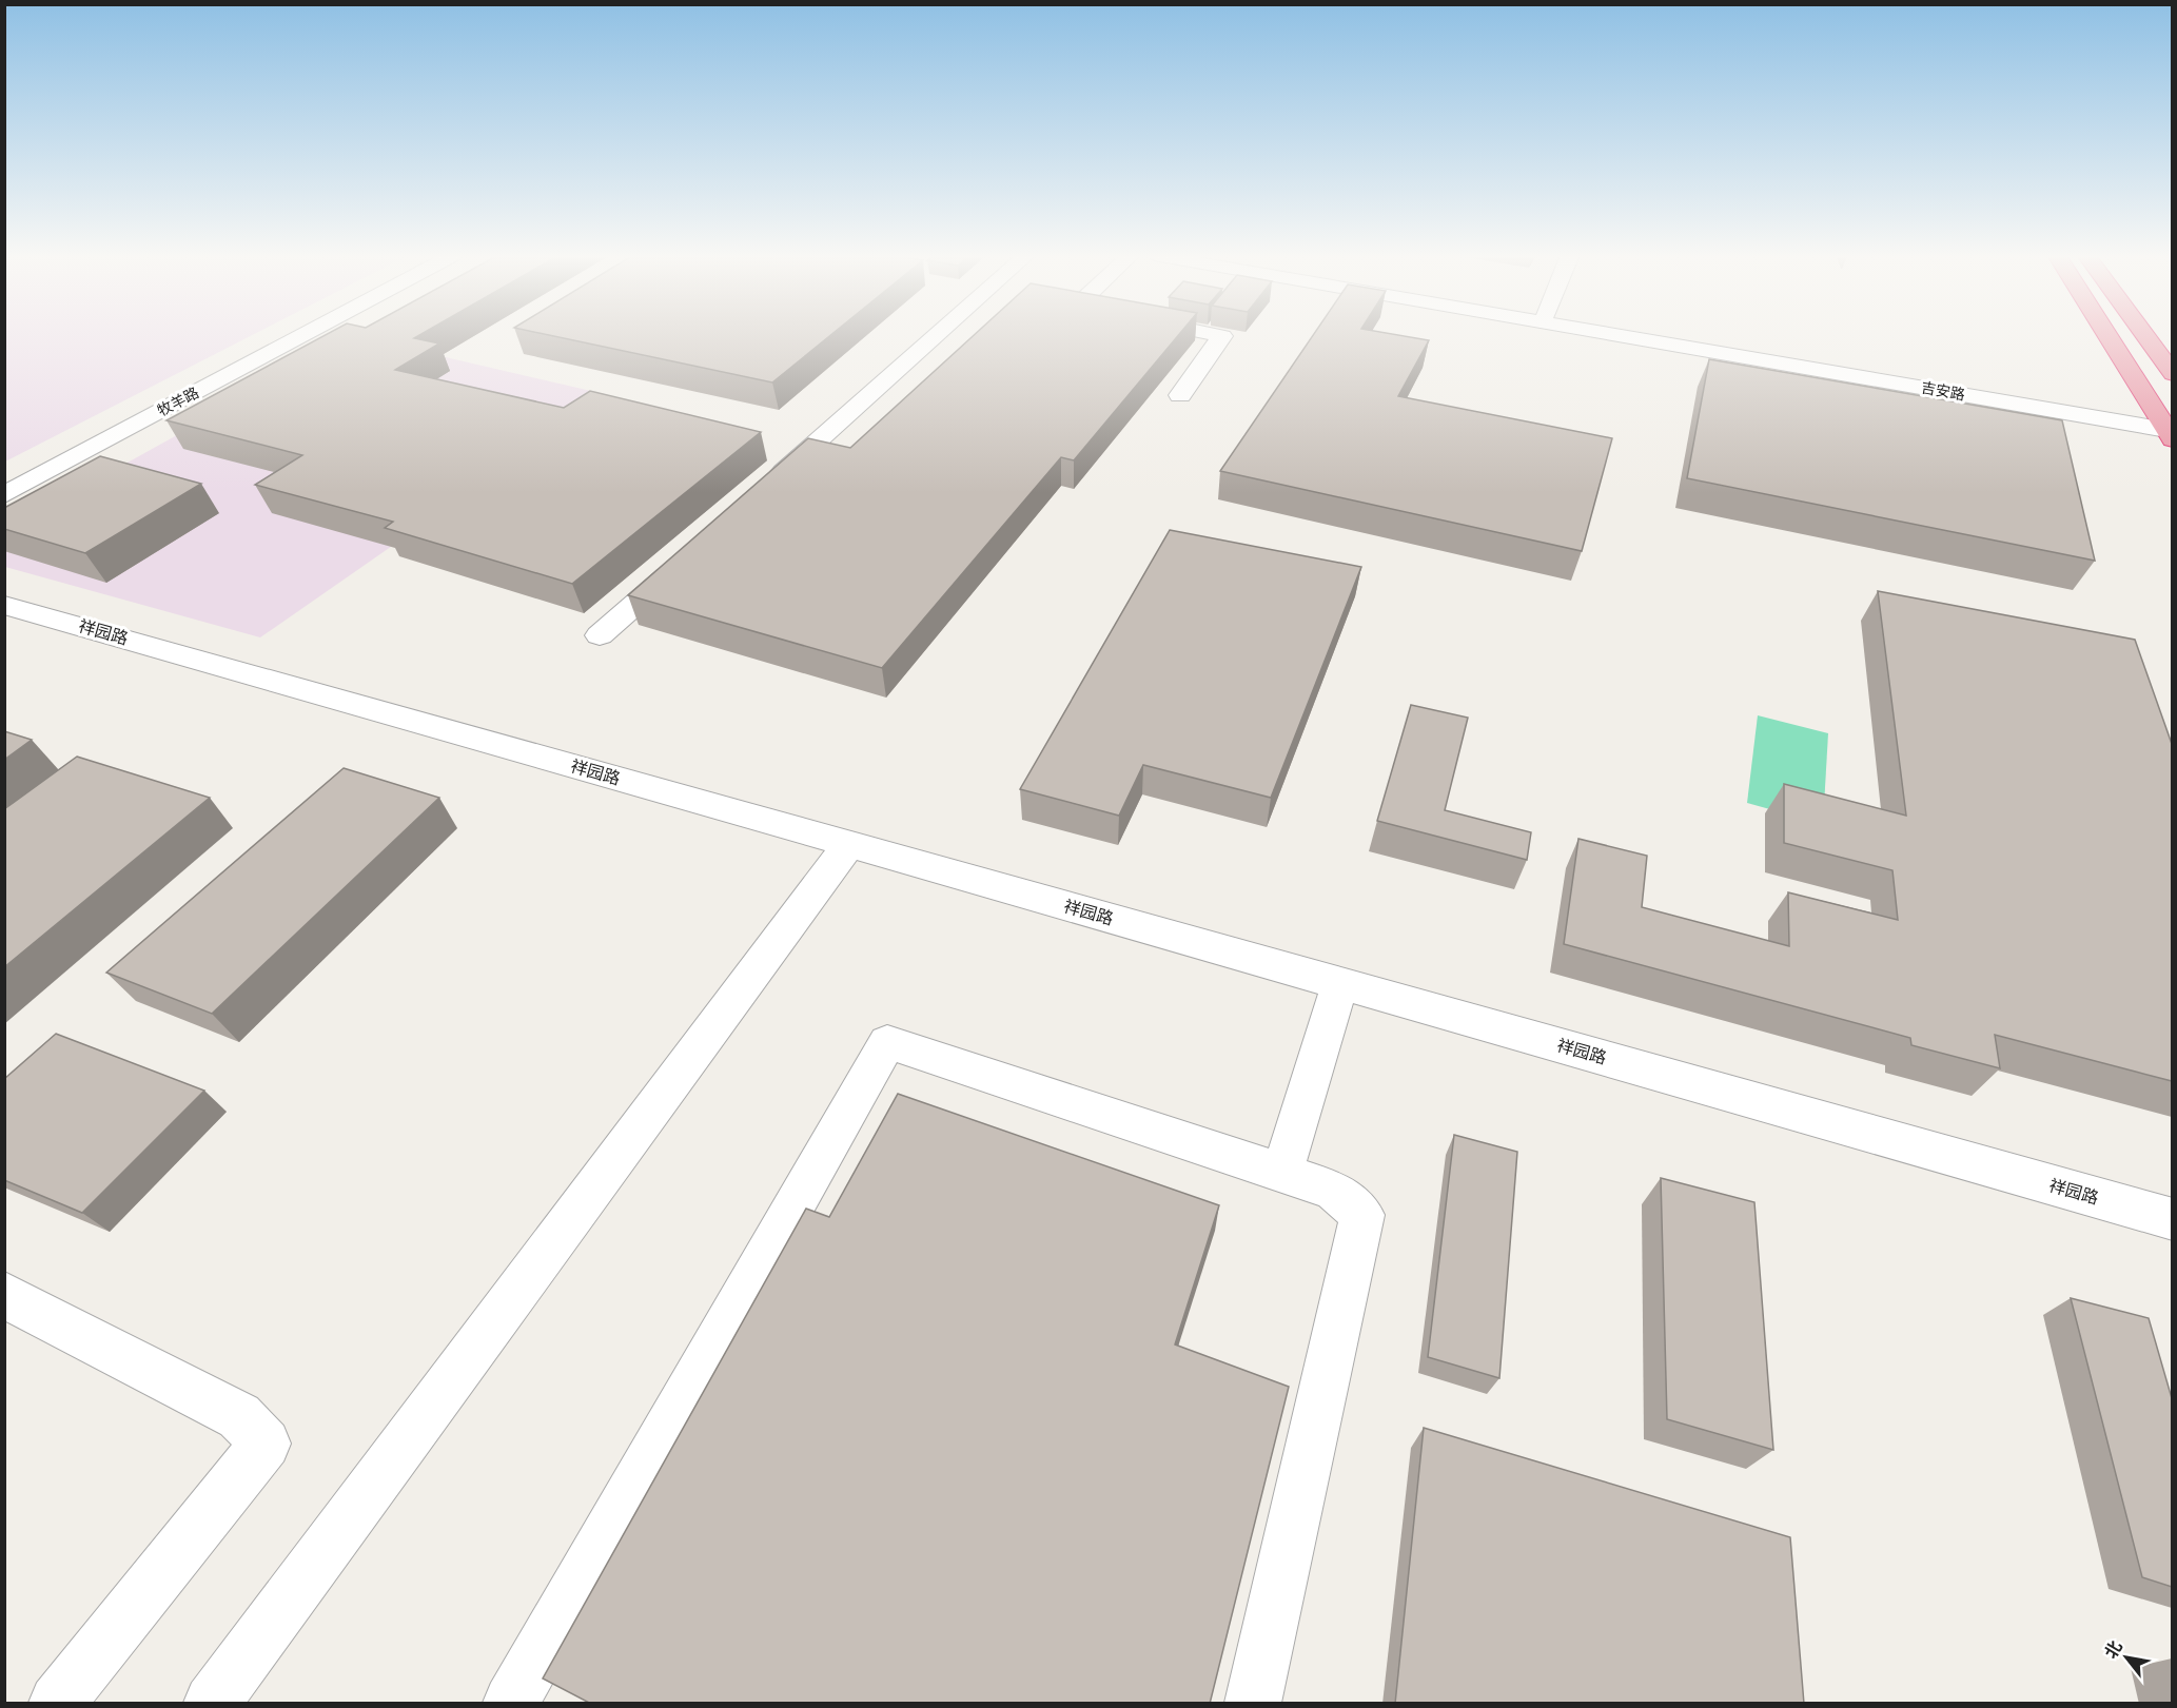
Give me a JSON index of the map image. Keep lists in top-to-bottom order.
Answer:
{
  "streets": {
    "street": ["吉安路", "牧羊路", "祥园路"]
  },
  "north": "top left"
}
